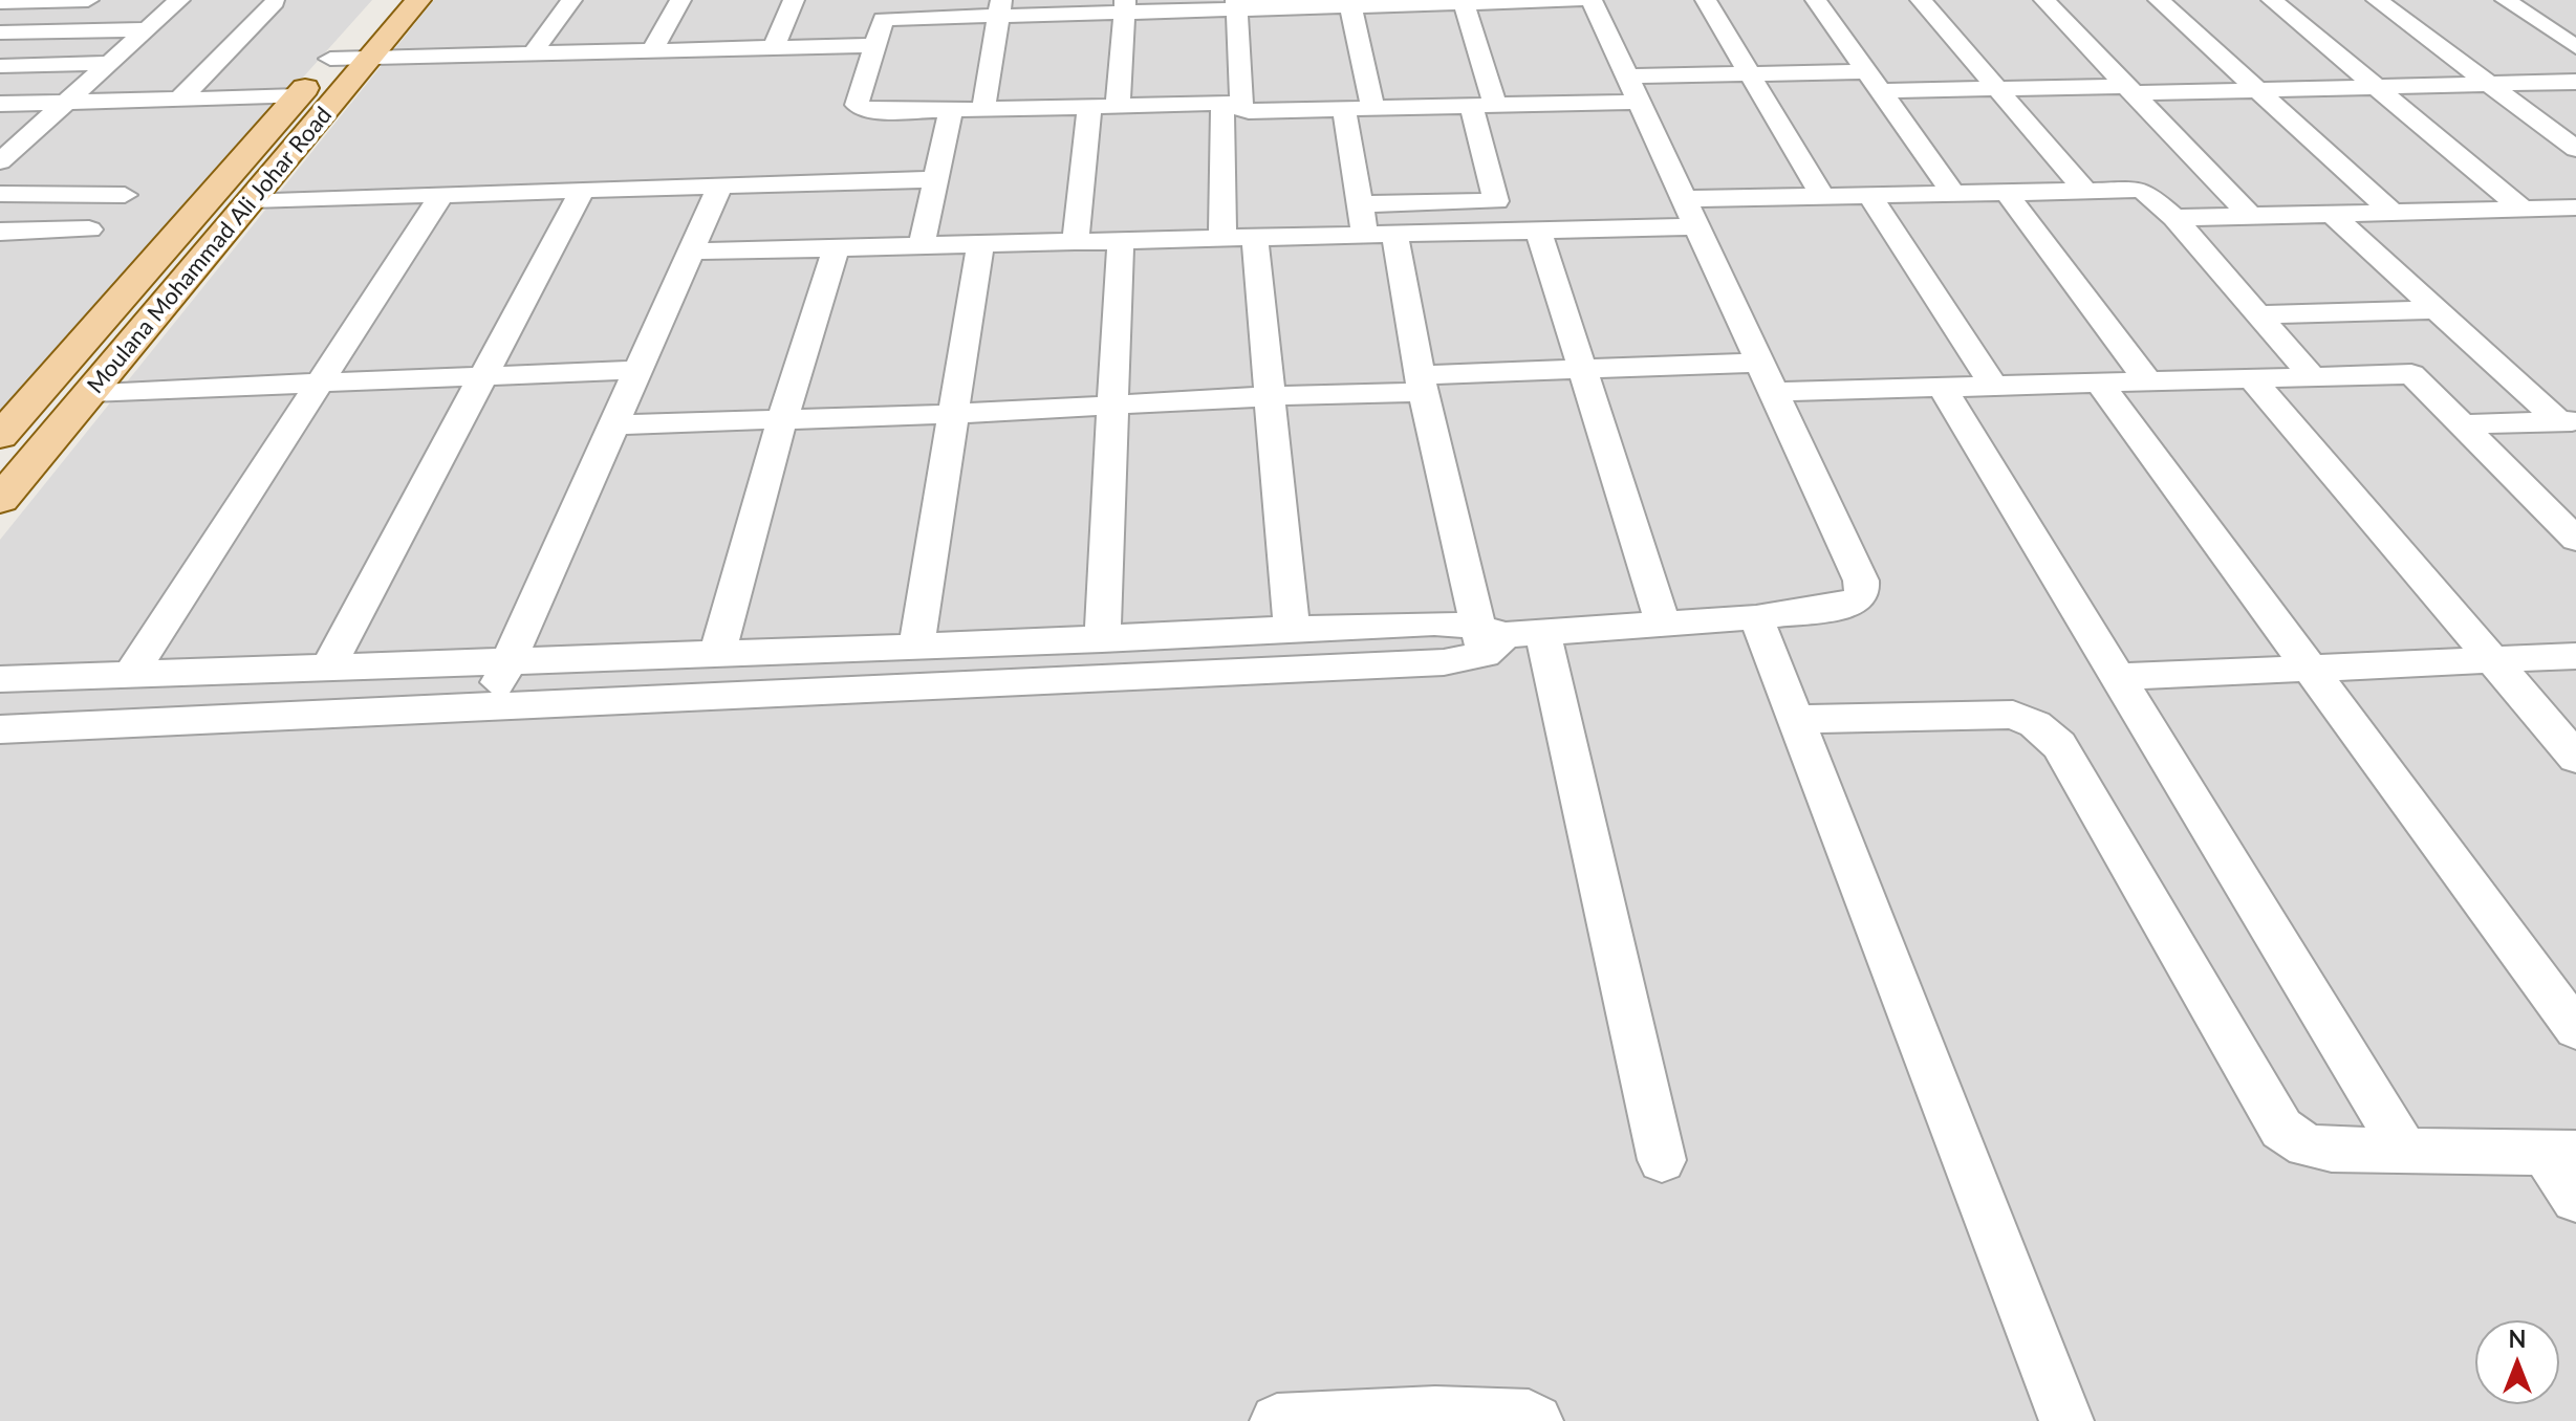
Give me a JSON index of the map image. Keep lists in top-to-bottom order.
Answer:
{
  "streets": {
    "main road": ["Moulana Mohammad Ali Johar Road"]
  },
  "north": "top"
}
